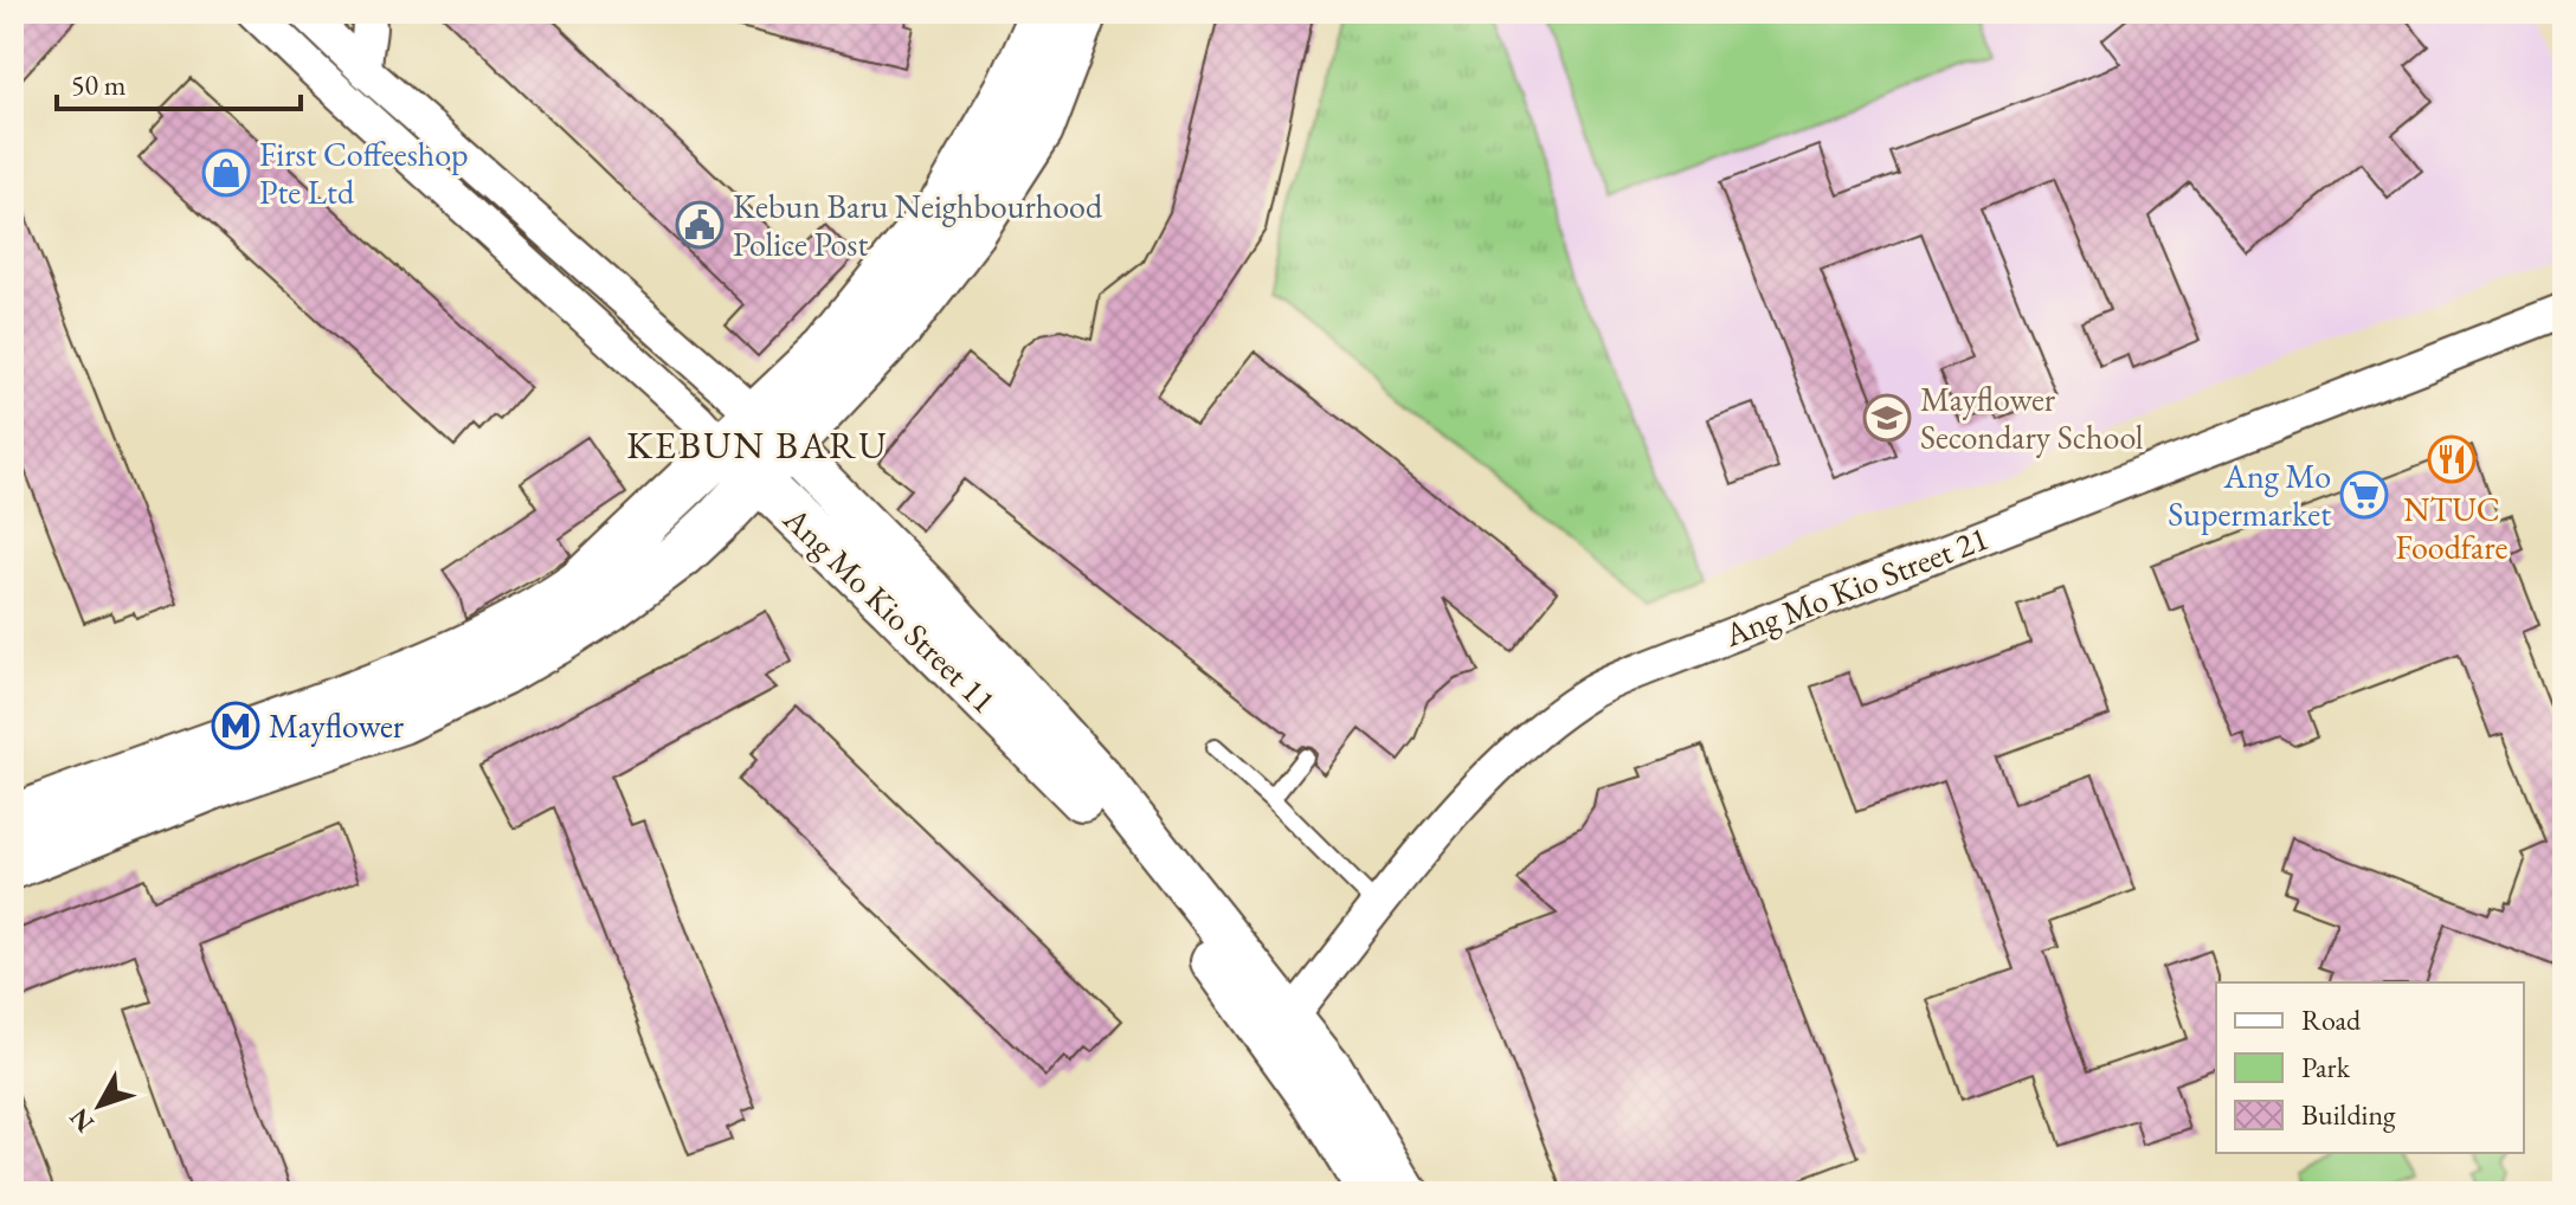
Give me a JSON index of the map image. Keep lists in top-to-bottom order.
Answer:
{
  "streets": {
    "street": ["Ang Mo Kio Street 21", "Ang Mo Kio Street 11"]
  },
  "crossings": [
    ["Ang Mo Kio Street 21", "Ang Mo Kio Street 11"]
  ],
  "districts": ["KEBUN BARU"],
  "places": {
    "shop": ["First Coffeeshop Pte Ltd"],
    "public building": ["Kebun Baru Neighbourhood Police Post"],
    "school or university": ["Mayflower Secondary School"],
    "restaurant": ["NTUC Foodfare"],
    "supermarket": ["Ang Mo Supermarket"],
    "metro station": ["Mayflower"]
  },
  "legend": ["Road", "Park", "Building"],
  "scale_bar": "50 m",
  "north": "bottom left"
}
